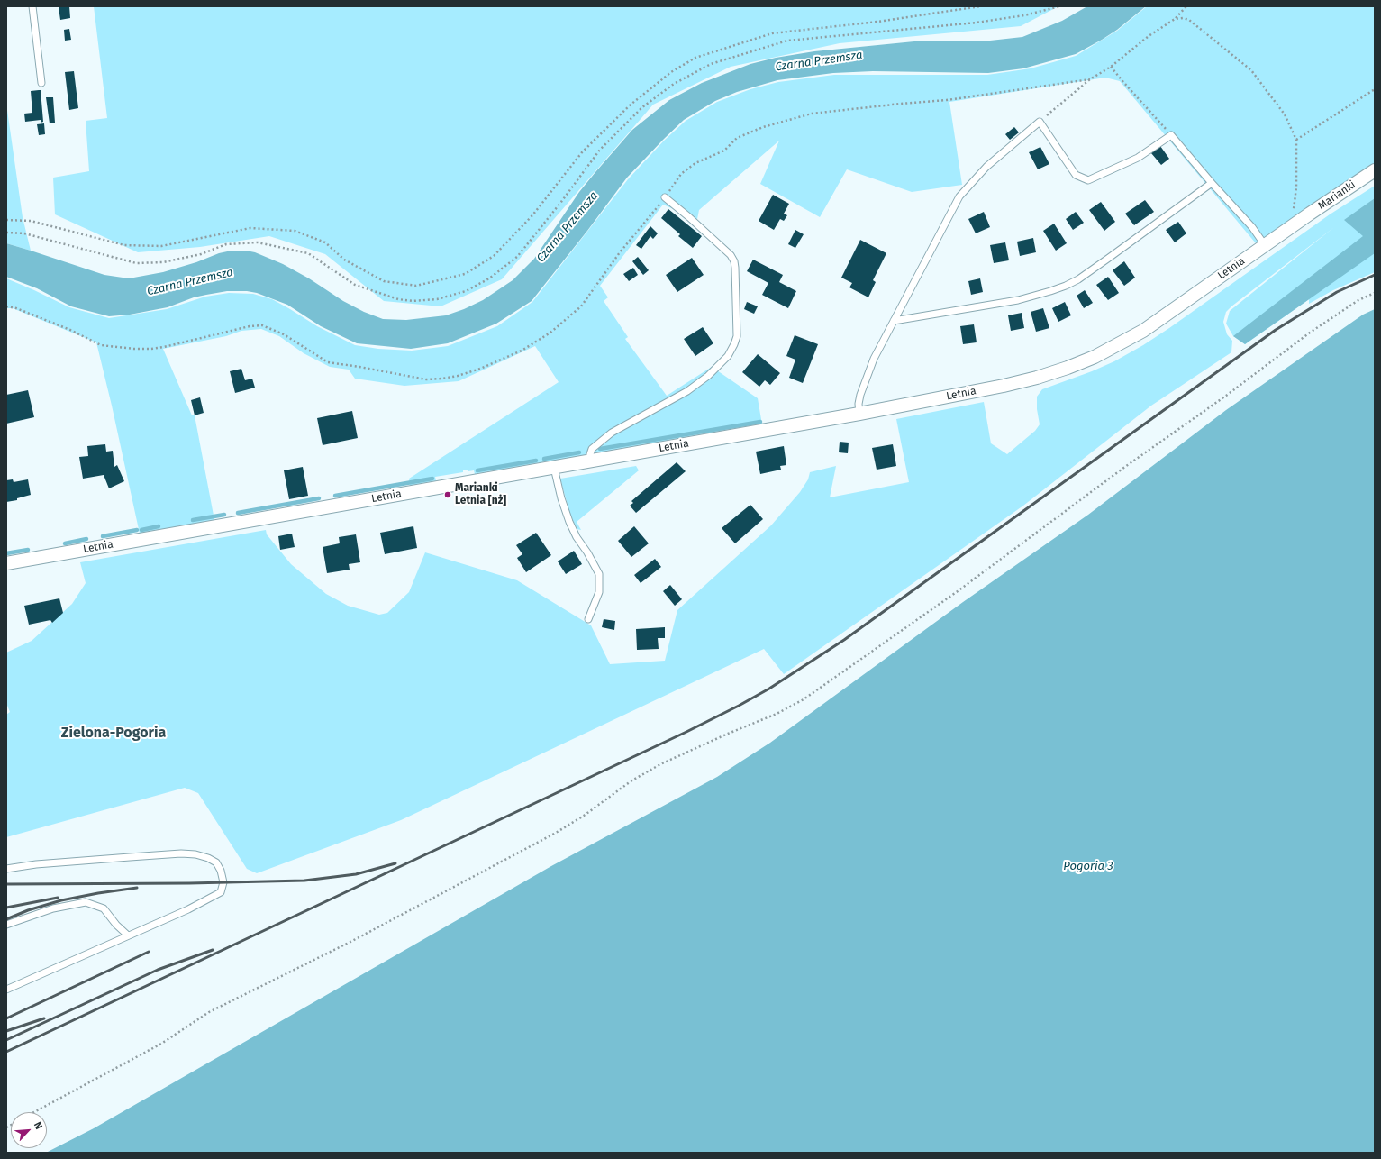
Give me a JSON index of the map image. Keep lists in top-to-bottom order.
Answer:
{
  "streets": {
    "street": ["Marianki", "Letnia"]
  },
  "crossings": [
    ["Marianki", "Letnia"]
  ],
  "districts": ["Zielona-Pogoria"],
  "water": ["Czarna Przemsza", "Pogoria 3"],
  "places": ["Marianki Letnia [nż]"],
  "north": "top right"
}
